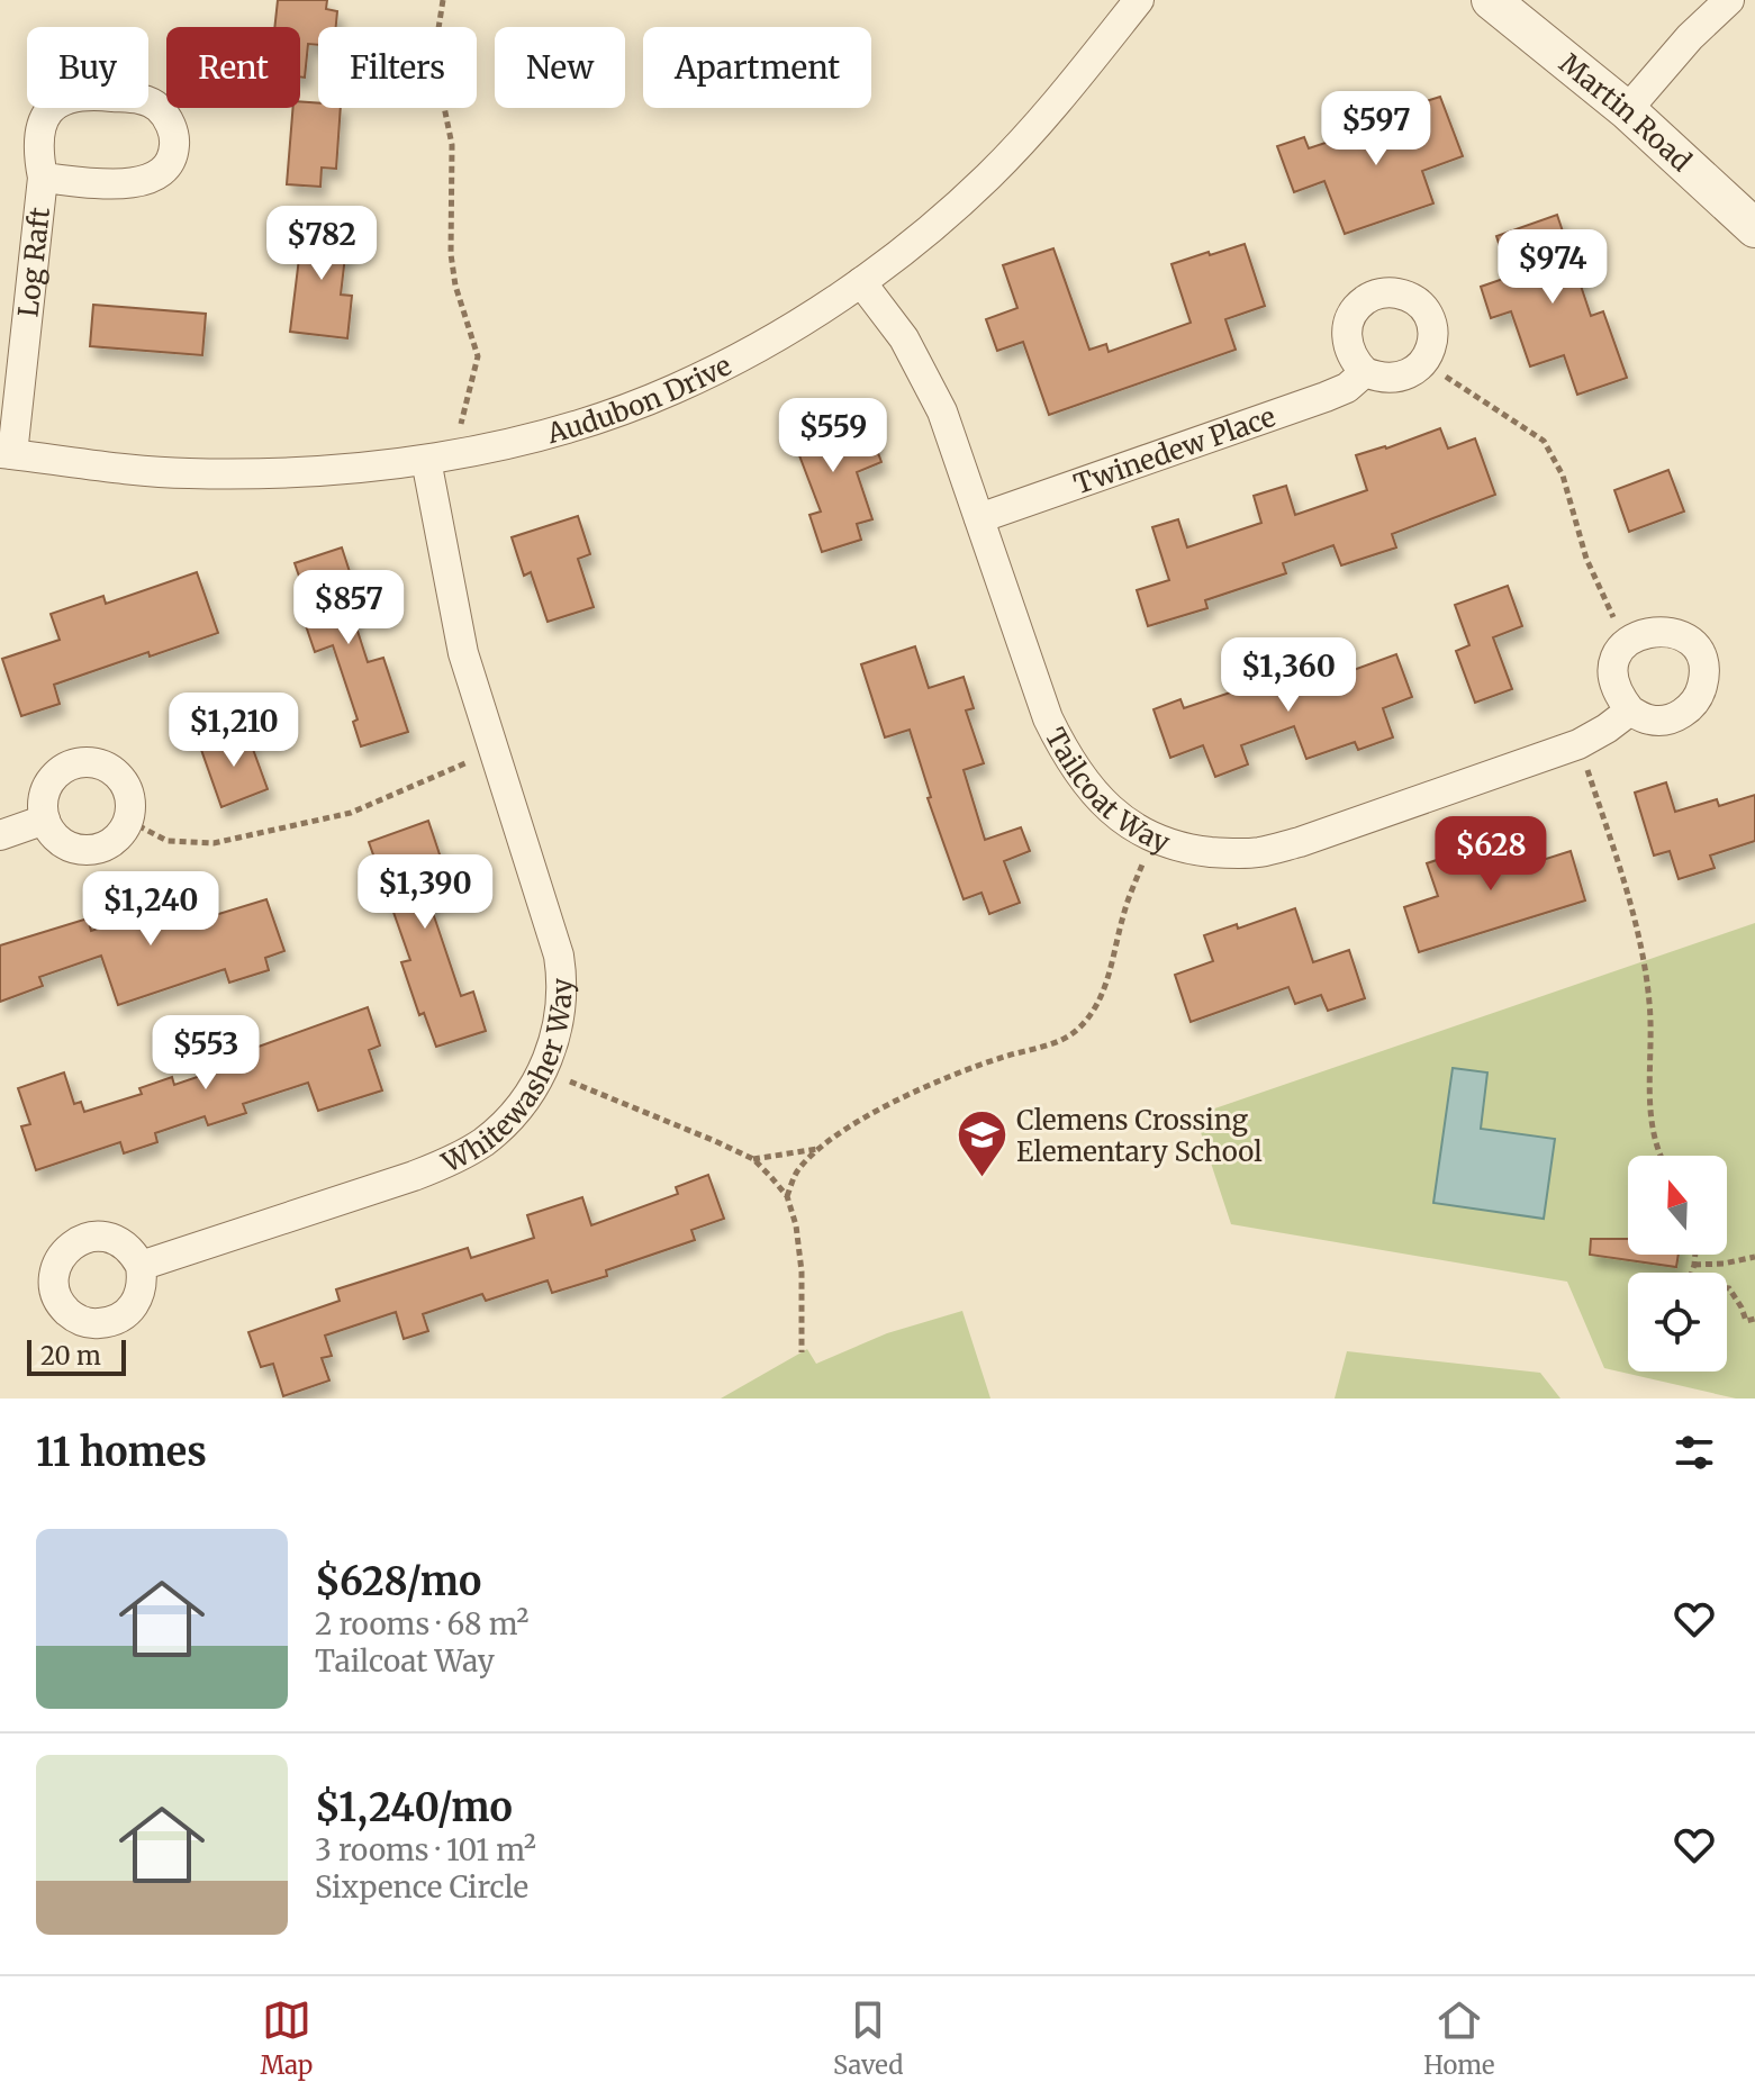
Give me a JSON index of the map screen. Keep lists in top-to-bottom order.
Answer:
{
  "streets": {
    "street": [
      "Martin Road",
      "Log Raft",
      "Audubon Drive",
      "Twinedew Place",
      "Tailcoat Way",
      "Whitewasher Way"
    ]
  },
  "crossings": [
    ["Log Raft", "Audubon Drive"],
    ["Audubon Drive", "Tailcoat Way"],
    ["Audubon Drive", "Whitewasher Way"],
    ["Twinedew Place", "Tailcoat Way"]
  ],
  "places": {
    "school or university": ["Clemens Crossing Elementary School"]
  },
  "scale_bar": "20 m",
  "north": "top",
  "page": {
    "chip": [
      "Buy",
      "Rent",
      "Filters",
      "New",
      "Apartment"
    ],
    "price": [
      "$597",
      "$782",
      "$974",
      "$559",
      "$857",
      "$1,360",
      "$1,210",
      "$628",
      "$1,390",
      "$1,240",
      "$553"
    ],
    "scale": "20 m",
    "heading": "11 homes",
    "list": [
      {
        "name": "$628/mo",
        "note": "2 rooms · 68 m² · Tailcoat Way"
      },
      {
        "name": "$1,240/mo",
        "note": "3 rooms · 101 m² · Sixpence Circle"
      }
    ],
    "tabs": ["Map", "Saved", "Home"]
  }
}
